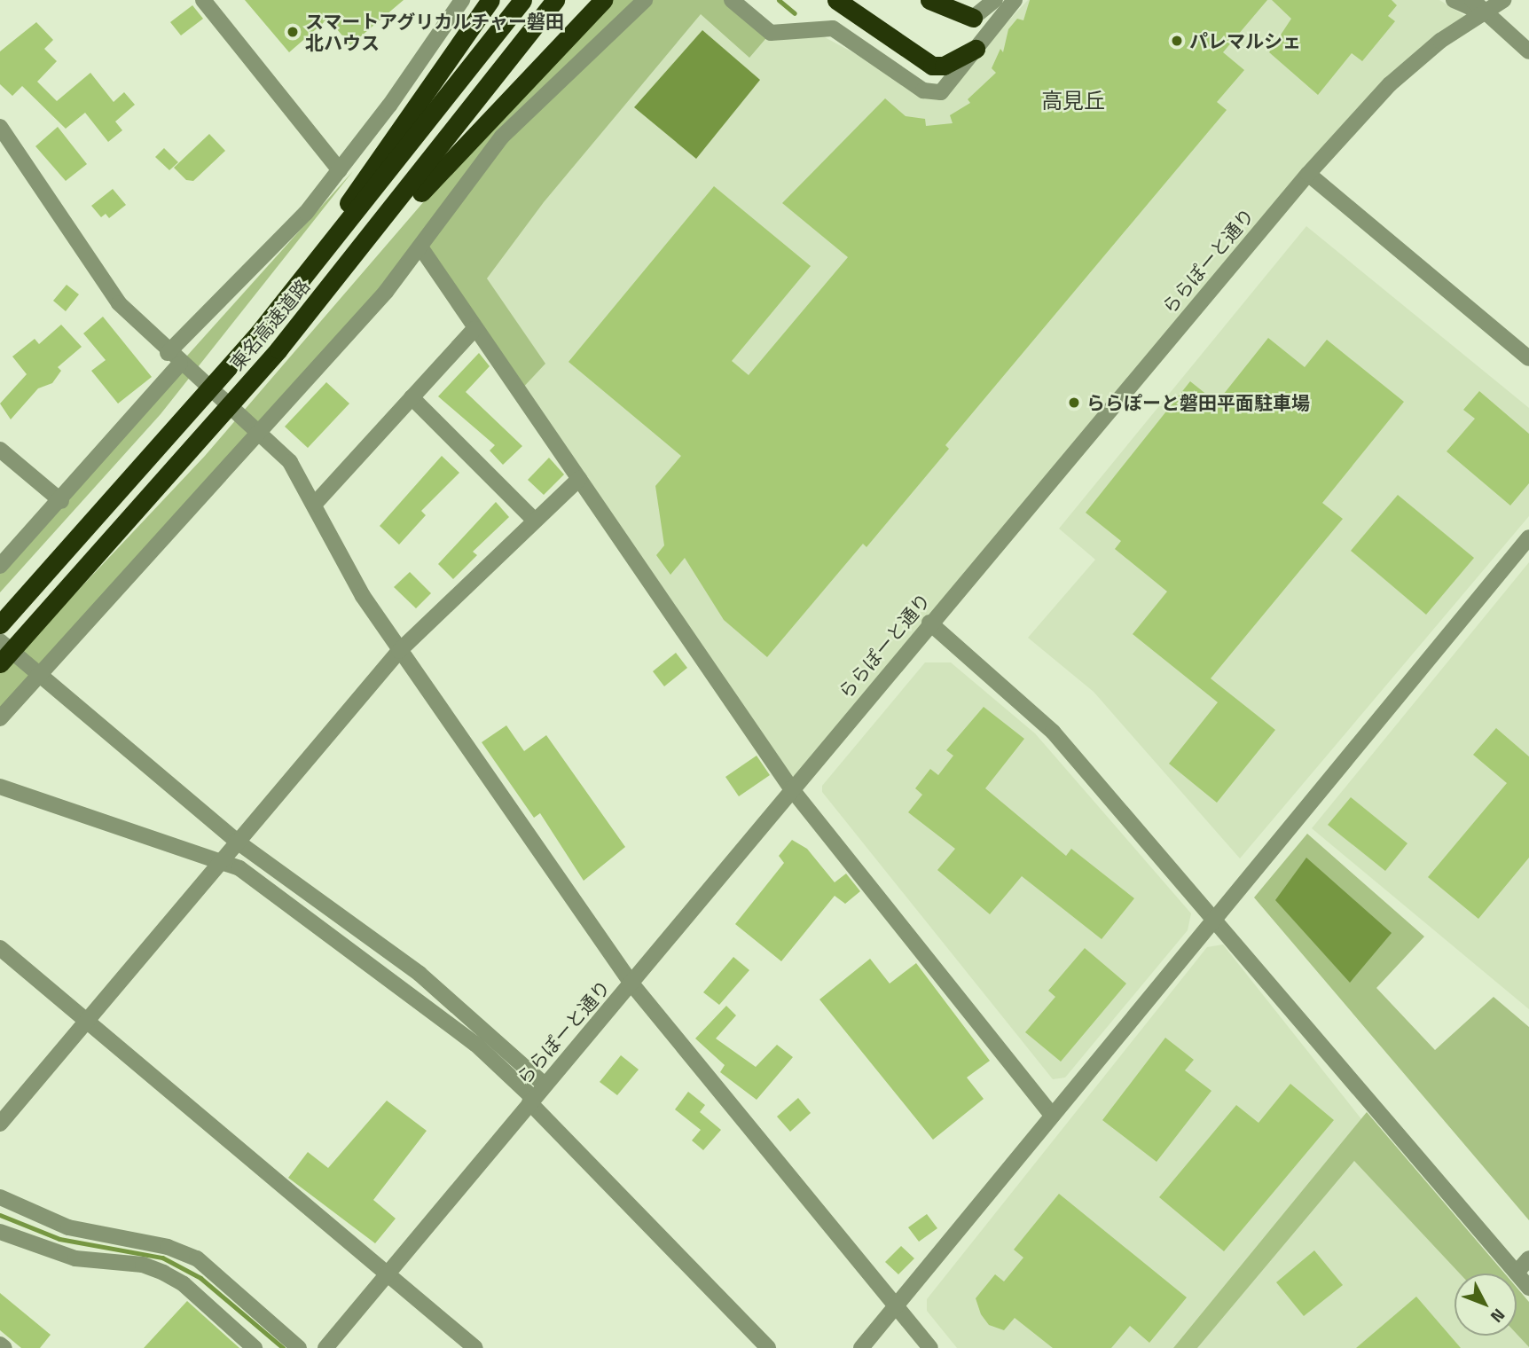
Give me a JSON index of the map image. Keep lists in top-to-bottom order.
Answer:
{
  "streets": {
    "highway": ["東名高速道路"],
    "street": ["ららぽーと通り"]
  },
  "districts": ["高見丘"],
  "places": ["スマートアグリカルチャー磐田 北ハウス", "パレマルシェ", "ららぽーと磐田平面駐車場"],
  "north": "bottom right"
}
